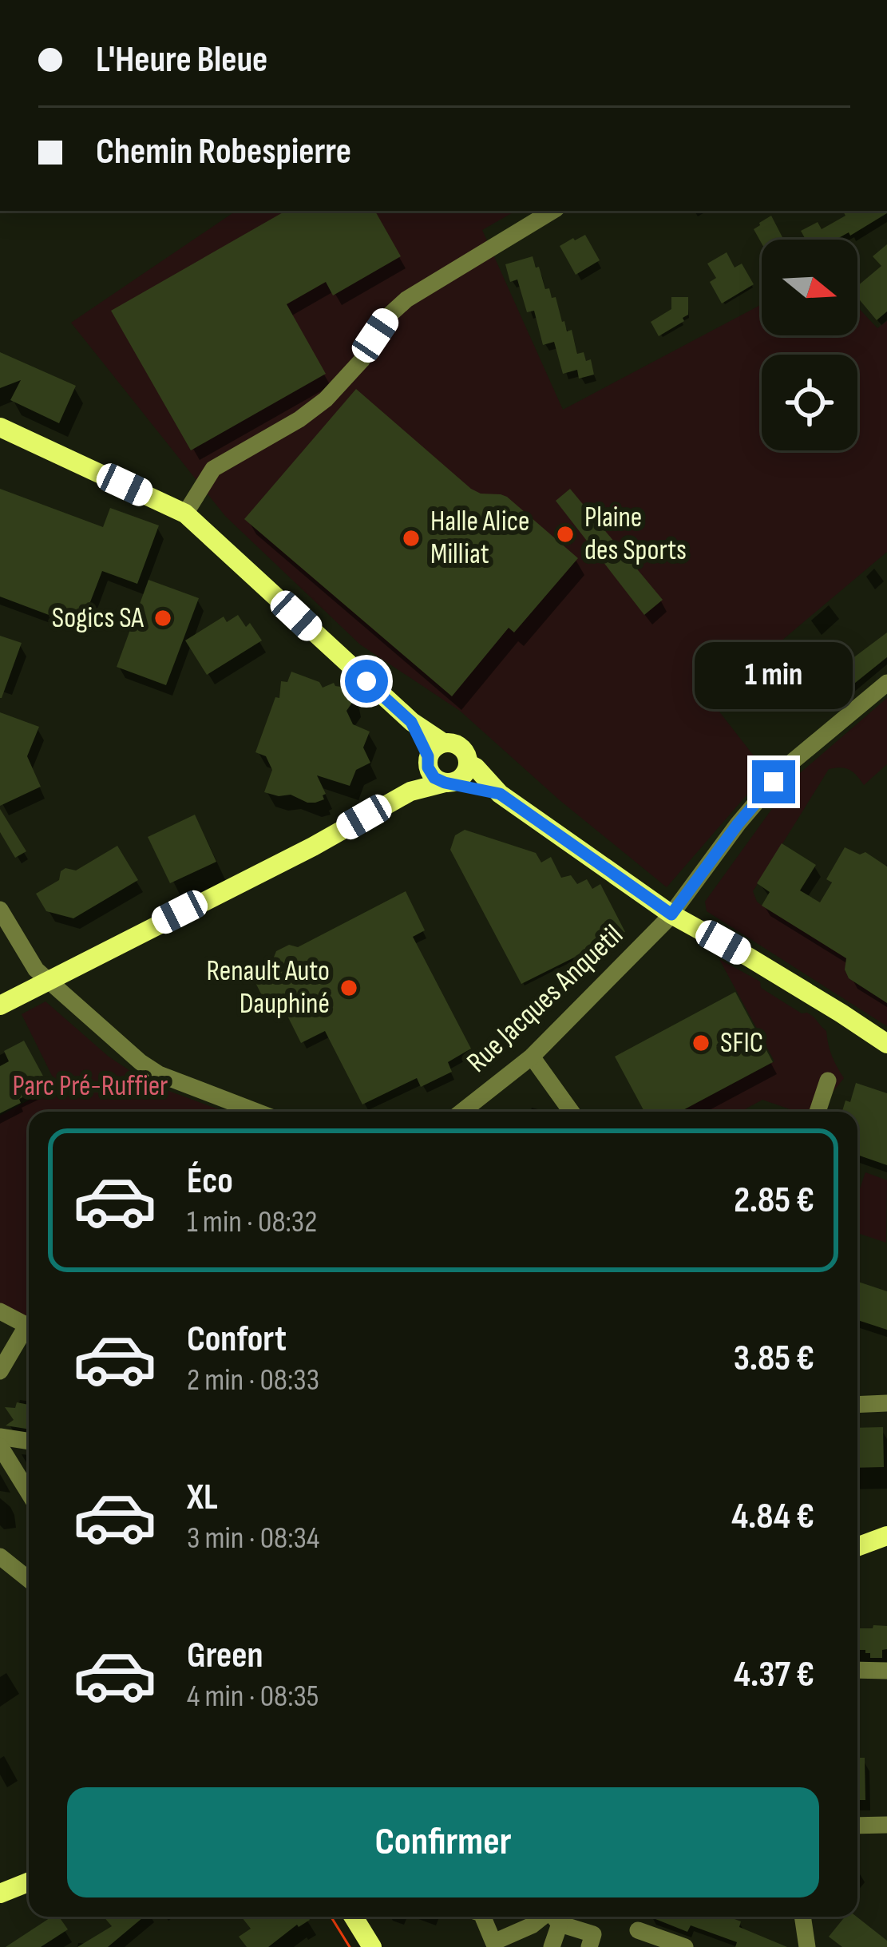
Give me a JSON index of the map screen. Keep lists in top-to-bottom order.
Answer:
{
  "streets": {
    "street": ["Rue Jacques Anquetil"]
  },
  "parks": ["Parc Pré-Ruffier"],
  "places": [
    "Plaine des Sports",
    "Halle Alice Milliat",
    "Sogics SA",
    "Renault Auto Dauphiné",
    "SFIC"
  ],
  "north": "right",
  "page": {
    "banner": ["L'Heure Bleue", "Chemin Robespierre"],
    "bubble": "1 min",
    "list": [
      {
        "name": "Éco",
        "note": "1 min · 08:32",
        "value": "2.85 €"
      },
      {
        "name": "Confort",
        "note": "2 min · 08:33",
        "value": "3.85 €"
      },
      {
        "name": "XL",
        "note": "3 min · 08:34",
        "value": "4.84 €"
      },
      {
        "name": "Green",
        "note": "4 min · 08:35",
        "value": "4.37 €"
      }
    ],
    "buttons": "Confirmer"
  }
}
